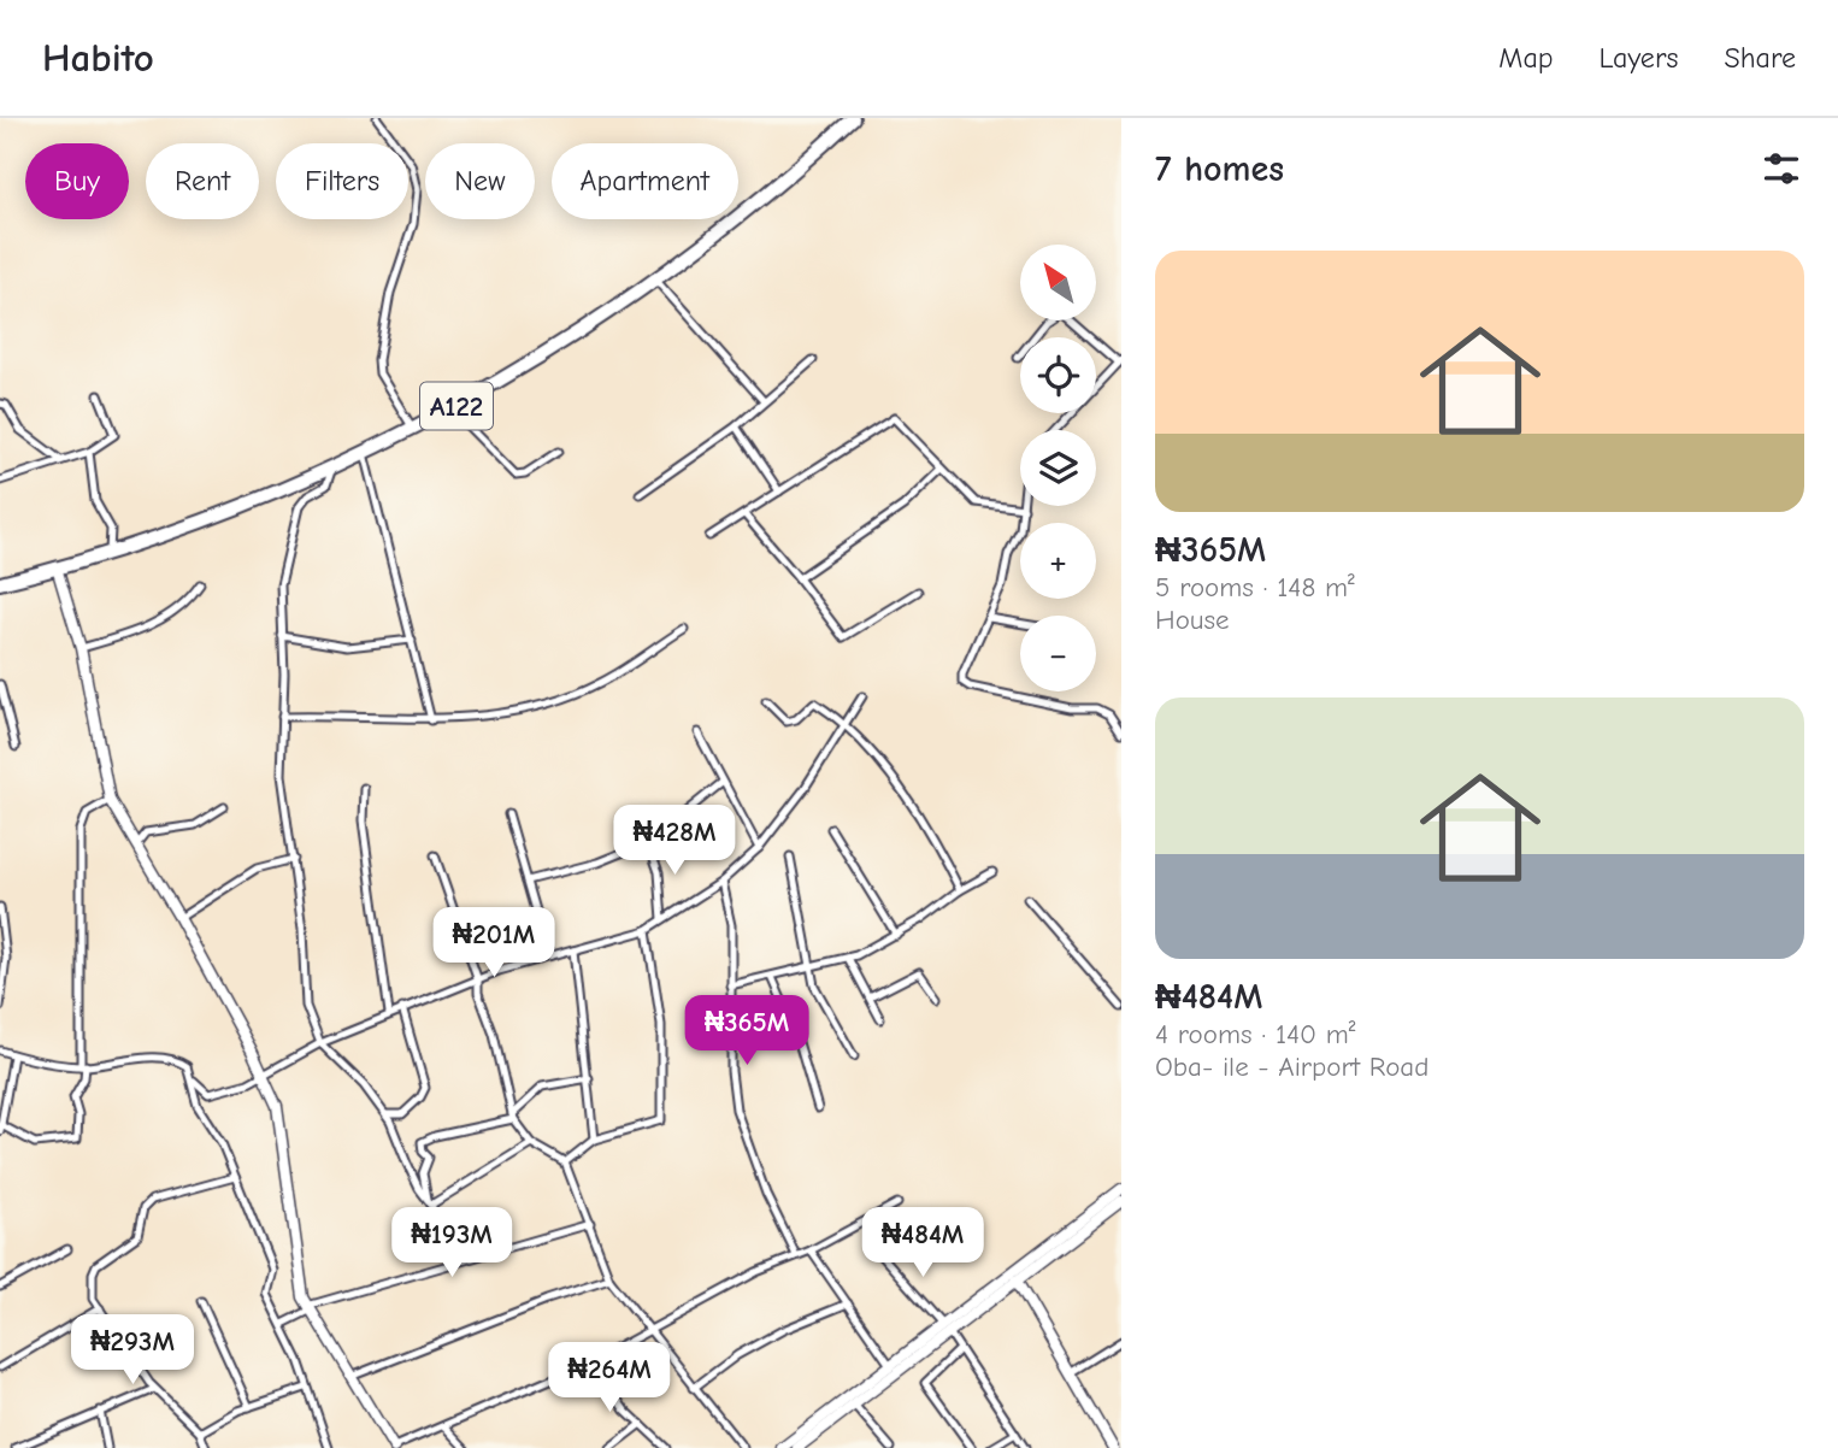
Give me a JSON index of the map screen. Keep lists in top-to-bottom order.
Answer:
{
  "streets": {
    "highway": ["A122"]
  },
  "north": "top left",
  "page": {
    "header": "Habito",
    "nav": ["Map", "Layers", "Share"],
    "heading": "7 homes",
    "chip": [
      "Buy",
      "Rent",
      "Filters",
      "New",
      "Apartment"
    ],
    "list": [
      {
        "name": "₦365M",
        "note": "5 rooms · 148 m² · House"
      },
      {
        "name": "₦484M",
        "note": "4 rooms · 140 m² · Oba- ile - Airport Road"
      }
    ],
    "map_buttons": ["+", "−"],
    "price": [
      "₦428M",
      "₦201M",
      "₦365M",
      "₦193M",
      "₦484M",
      "₦293M",
      "₦264M"
    ]
  }
}
